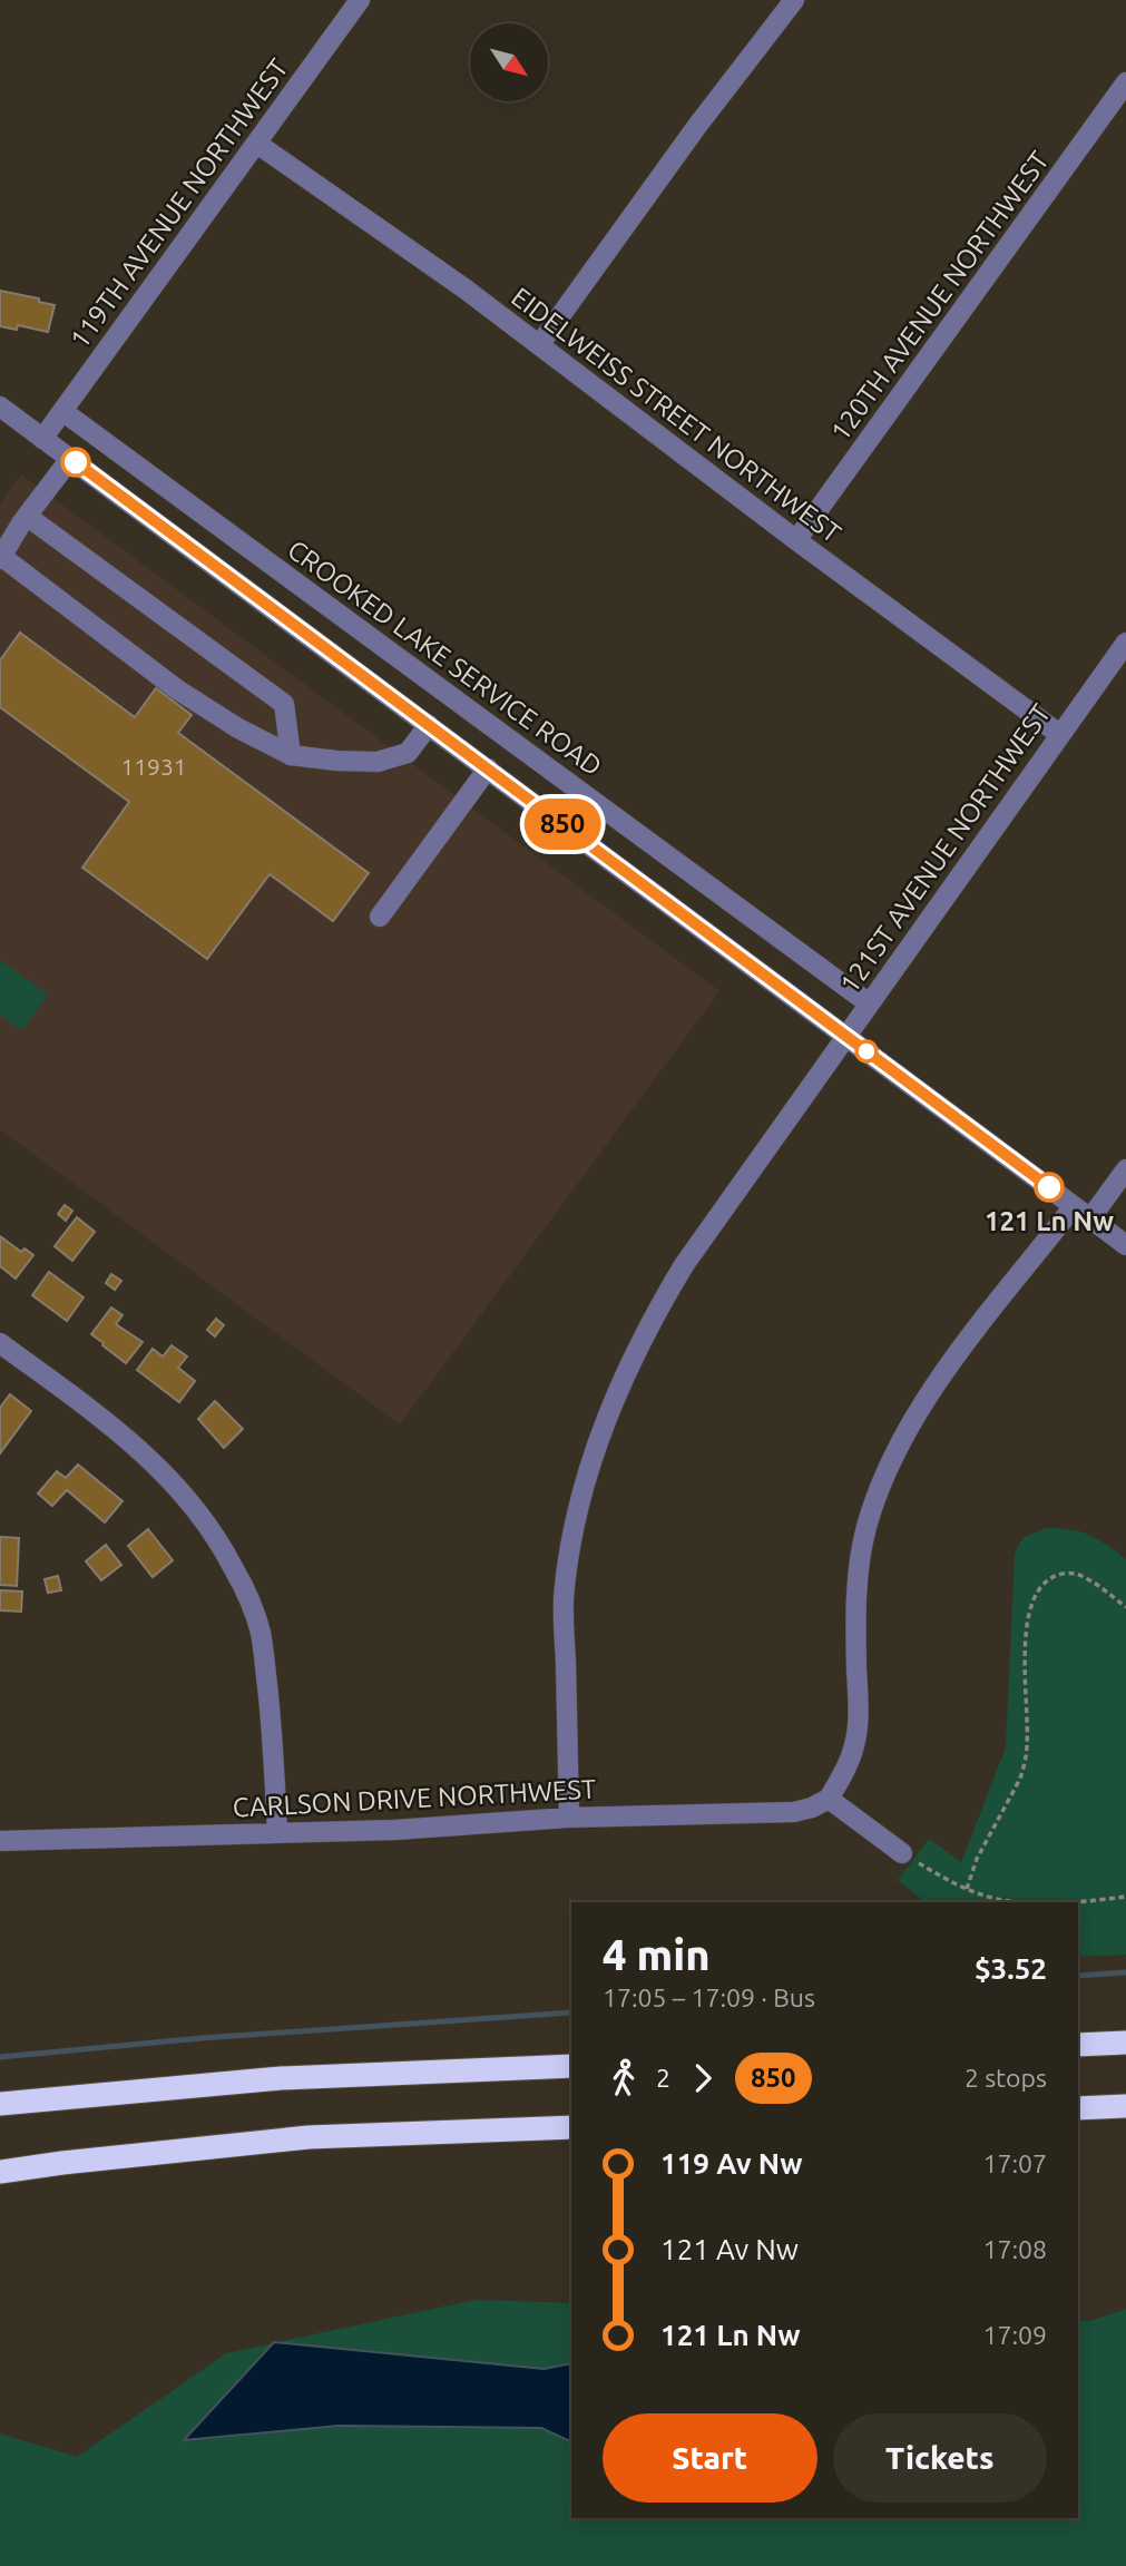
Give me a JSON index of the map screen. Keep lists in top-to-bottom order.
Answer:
{
  "streets": {
    "street": [
      "119TH AVENUE NORTHWEST",
      "120TH AVENUE NORTHWEST",
      "EIDELWEISS STREET NORTHWEST",
      "CROOKED LAKE SERVICE ROAD",
      "121ST AVENUE NORTHWEST",
      "CARLSON DRIVE NORTHWEST"
    ]
  },
  "crossings": [
    ["119TH AVENUE NORTHWEST", "EIDELWEISS STREET NORTHWEST"],
    ["119TH AVENUE NORTHWEST", "CROOKED LAKE SERVICE ROAD"],
    ["120TH AVENUE NORTHWEST", "EIDELWEISS STREET NORTHWEST"],
    ["EIDELWEISS STREET NORTHWEST", "121ST AVENUE NORTHWEST"],
    ["CROOKED LAKE SERVICE ROAD", "121ST AVENUE NORTHWEST"],
    ["121ST AVENUE NORTHWEST", "CARLSON DRIVE NORTHWEST"]
  ],
  "places": ["121 Ln Nw"],
  "lines": ["bus line 850"],
  "house_numbers": ["11931"],
  "north": "bottom right",
  "page": {
    "on_map": "850",
    "heading": ["4 min", "17:05 – 17:09 · Bus", "$3.52"],
    "legs": ["2", "850", "2 stops"],
    "list": [
      {
        "name": "119 Av Nw",
        "value": "17:07"
      },
      {
        "name": "121 Av Nw",
        "value": "17:08"
      },
      {
        "name": "121 Ln Nw",
        "value": "17:09"
      }
    ],
    "buttons": ["Start", "Tickets"]
  }
}
